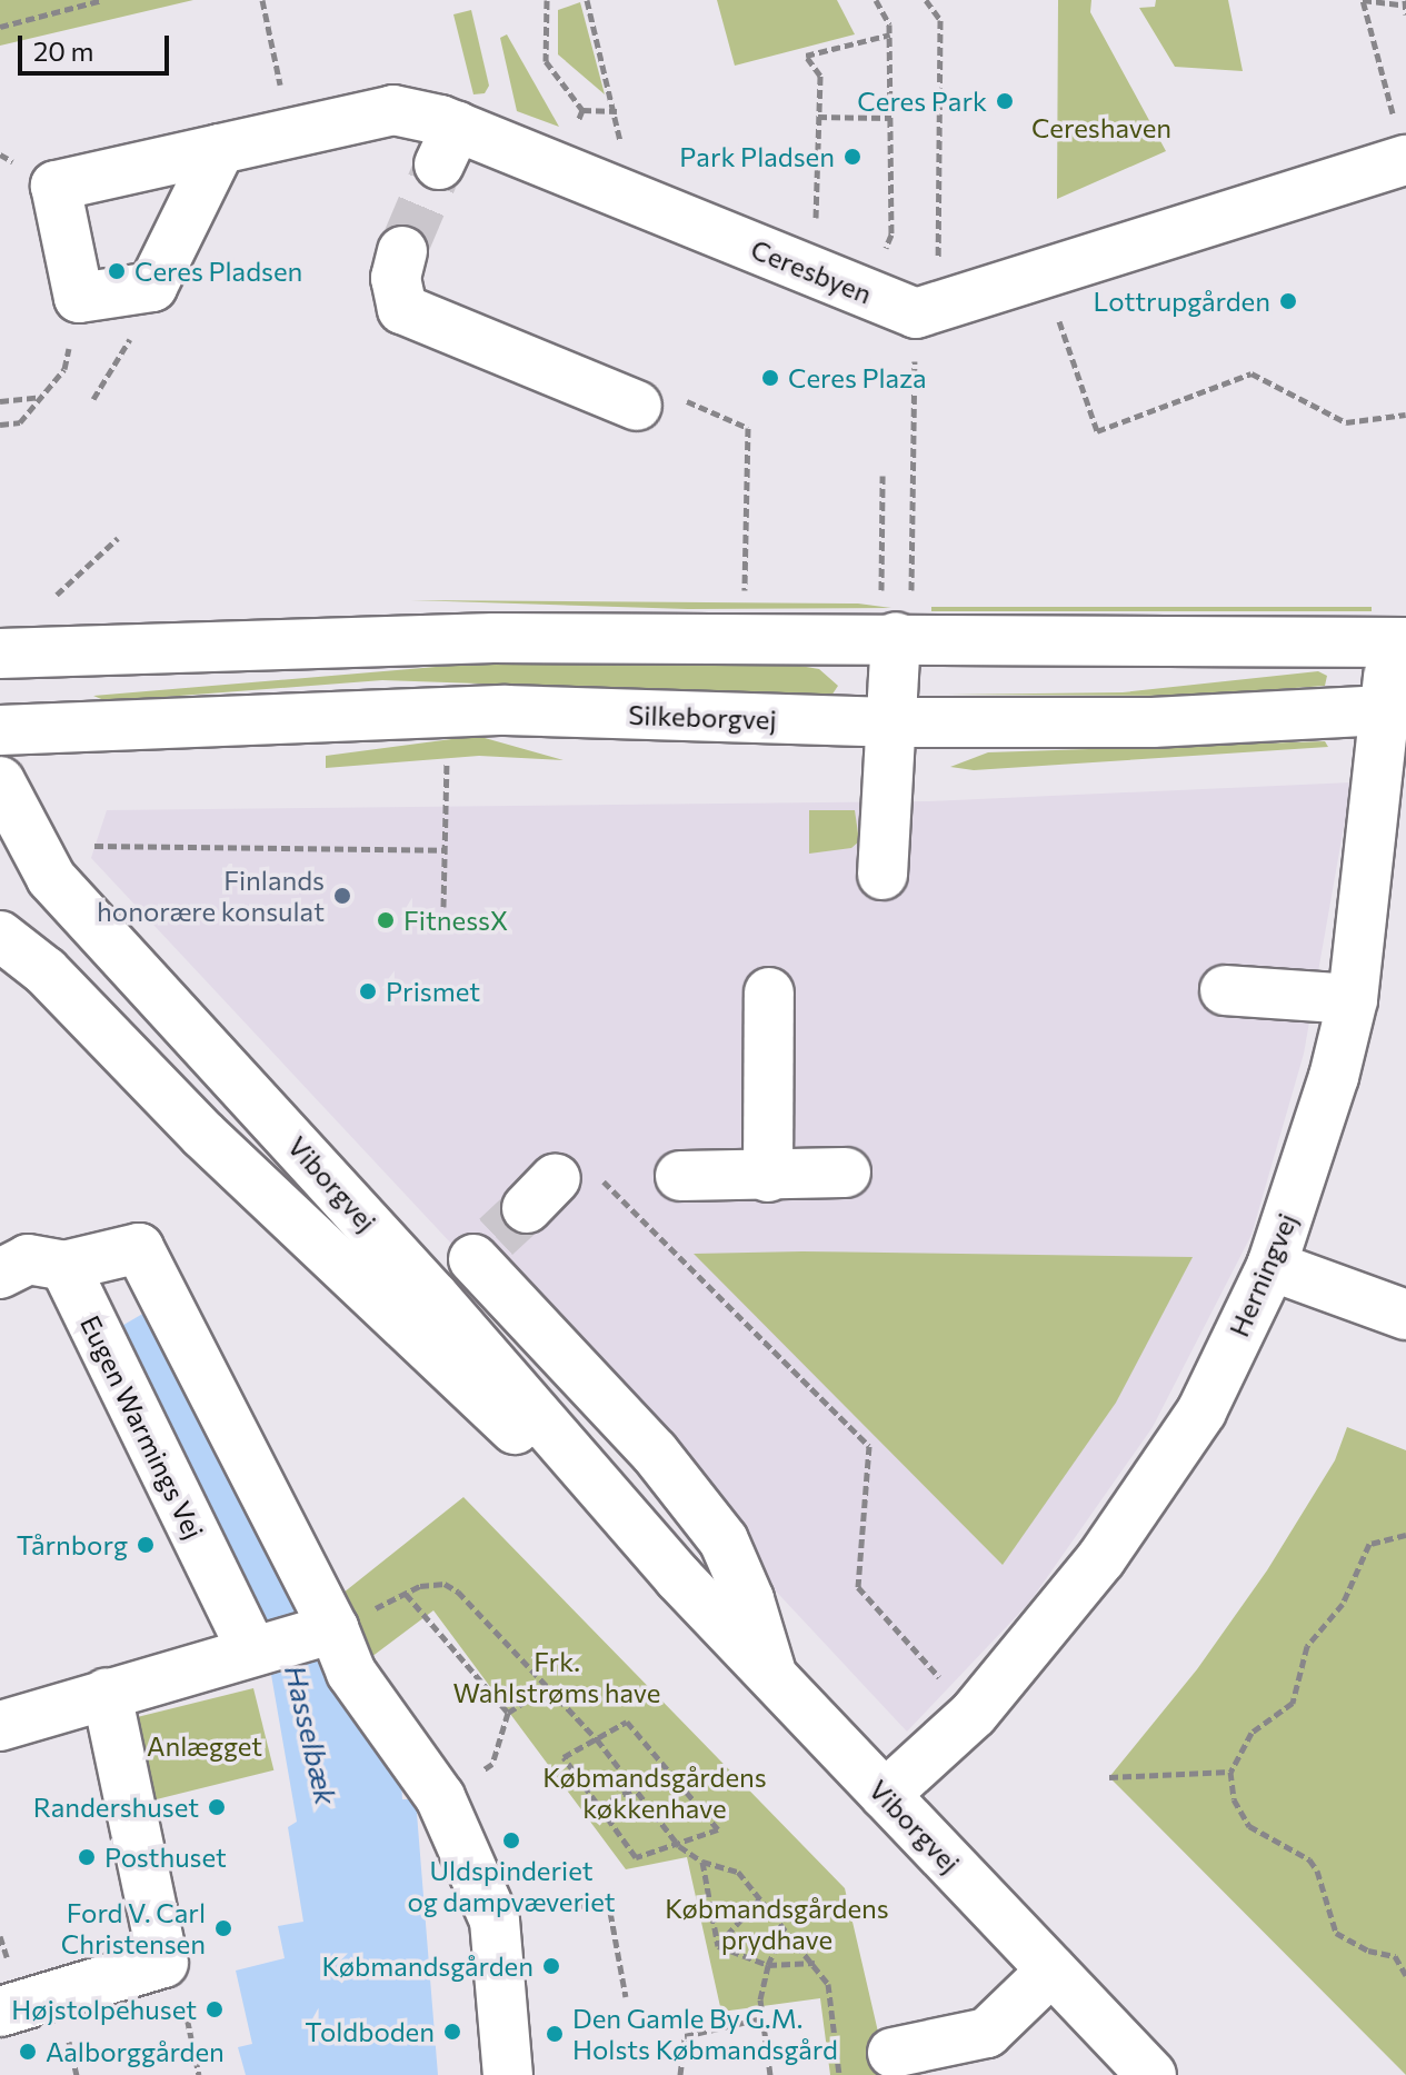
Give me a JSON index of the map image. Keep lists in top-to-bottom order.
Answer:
{
  "streets": {
    "street": [
      "Ceresbyen",
      "Silkeborgvej",
      "Viborgvej",
      "Herningvej",
      "Eugen Warmings Vej"
    ]
  },
  "crossings": [
    ["Silkeborgvej", "Herningvej"],
    ["Viborgvej", "Herningvej"]
  ],
  "water": ["Hasselbæk"],
  "parks": [
    "Cereshaven",
    "Frk. Wahlstrøms have",
    "Anlægget",
    "Købmandsgårdens køkkenhave",
    "Købmandsgårdens prydhave"
  ],
  "places": [
    "Ceres Park",
    "Park Pladsen",
    "Ceres Pladsen",
    "Lottrupgården",
    "Ceres Plaza",
    "Finlands honorære konsulat",
    "FitnessX",
    "Prismet",
    "Tårnborg",
    "Randershuset",
    "Uldspinderiet og dampvæveriet",
    "Posthuset",
    "Ford V. Carl Christensen",
    "Købmandsgården",
    "Højstolpehuset",
    "Toldboden",
    "Den Gamle By G.M. Holsts Købmandsgård",
    "Aalborggården"
  ],
  "scale_bar": "20 m"
}
